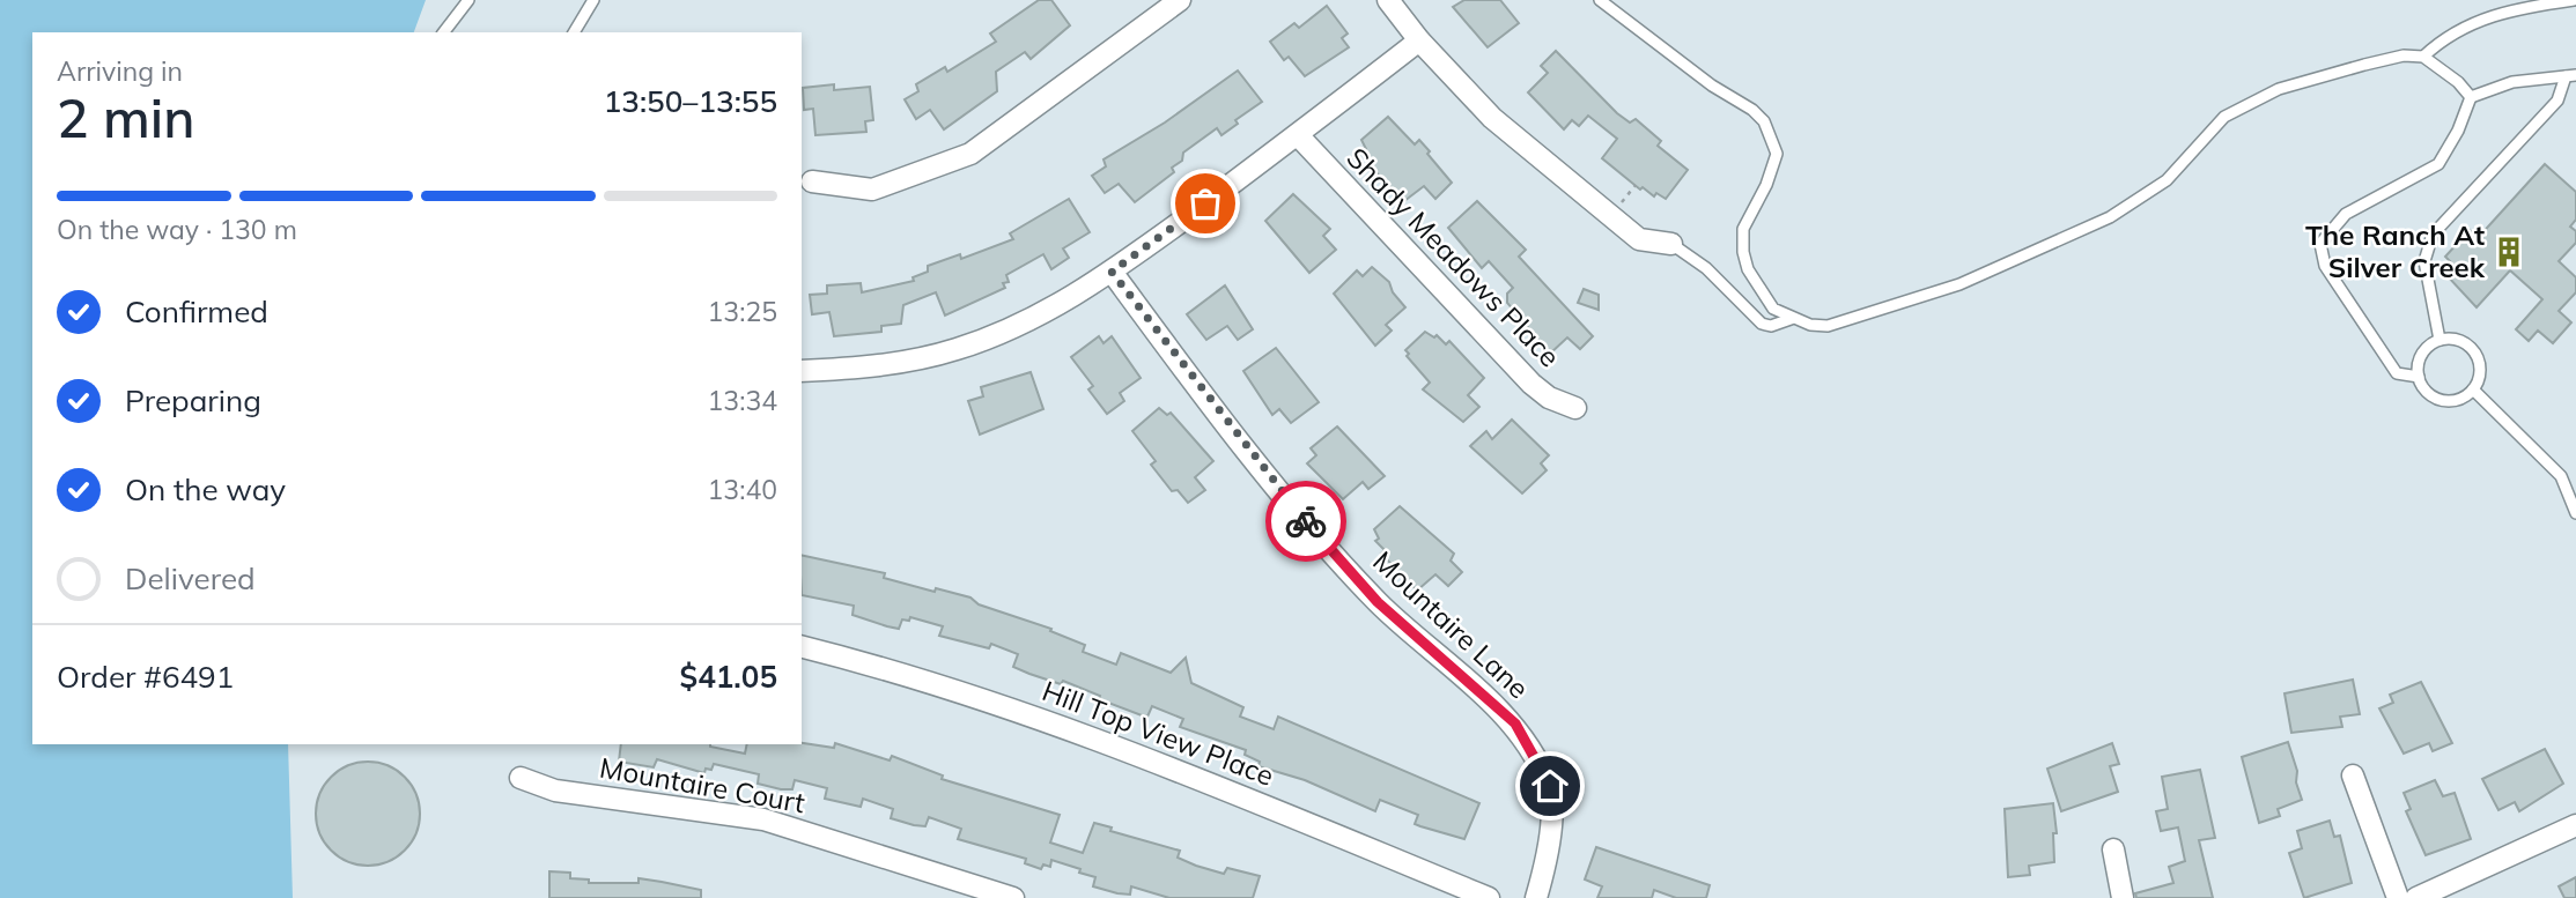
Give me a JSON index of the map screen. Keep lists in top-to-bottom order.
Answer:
{
  "streets": {
    "street": [
      "Shady Meadows Place",
      "Mountaire Lane",
      "Hill Top View Place",
      "Mountaire Court"
    ]
  },
  "places": {
    "building": ["The Ranch At Silver Creek"]
  },
  "page": {
    "heading": ["2 min", "Arriving in", "13:50–13:55"],
    "panel": ["Order #6491", "$41.05"],
    "bar": "On the way · 130 m",
    "list": [
      ["Confirmed", "13:25"],
      ["Preparing", "13:34"],
      ["On the way", "13:40"],
      "Delivered"
    ]
  }
}
